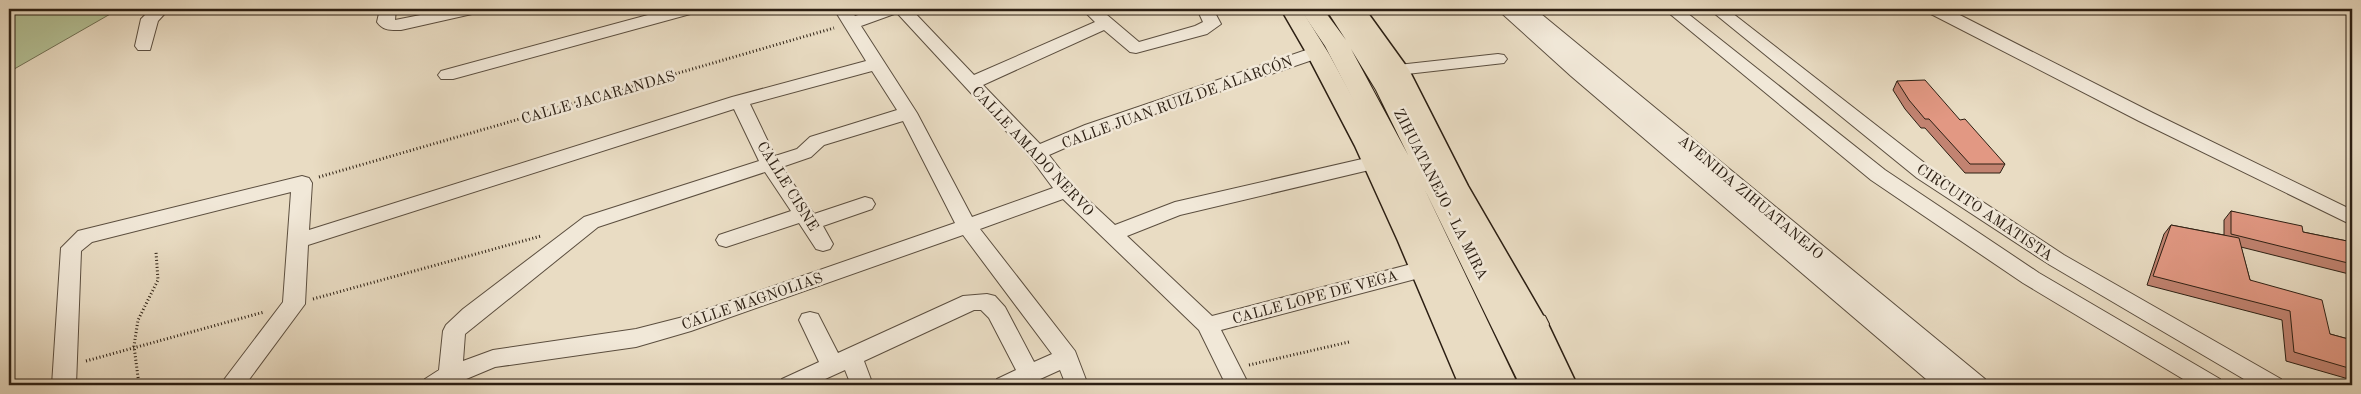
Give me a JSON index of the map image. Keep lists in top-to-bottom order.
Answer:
{
  "streets": {
    "highway": ["ZIHUATANEJO - LA MIRA"],
    "street": [
      "CALLE JUAN RUIZ DE ALARCÓN",
      "CALLE AMADO NERVO",
      "CALLE CISNE",
      "AVENIDA ZIHUATANEJO",
      "CIRCUITO AMATISTA",
      "CALLE LOPE DE VEGA",
      "CALLE MAGNOLIAS"
    ],
    "path": ["CALLE JACARANDAS"]
  },
  "crossings": [
    ["CALLE JUAN RUIZ DE ALARCÓN", "CALLE AMADO NERVO"],
    ["CALLE AMADO NERVO", "CALLE LOPE DE VEGA"],
    ["CALLE AMADO NERVO", "CALLE MAGNOLIAS"]
  ]
}
